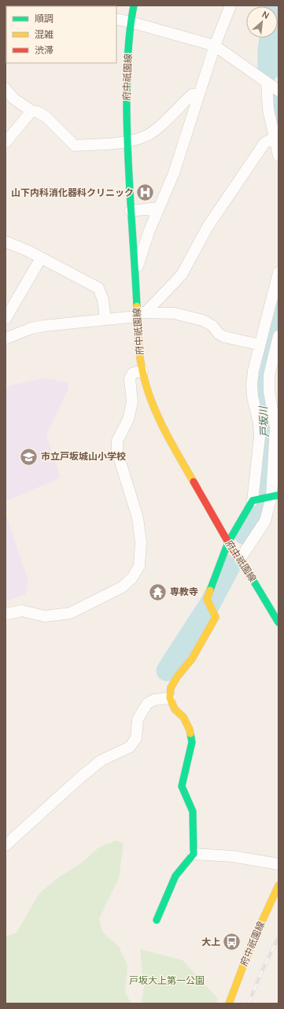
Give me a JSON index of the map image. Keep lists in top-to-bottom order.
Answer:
{
  "streets": {
    "main road": ["府中祇園線"]
  },
  "water": ["戸坂川"],
  "parks": ["戸坂大上第一公園"],
  "places": {
    "hospital": ["山下内科消化器科クリニック"],
    "school or university": ["市立戸坂城山小学校"],
    "temple": ["専教寺"],
    "bus stop": ["大上"]
  },
  "legend": ["順調", "混雑", "渋滞"],
  "north": "top right"
}
